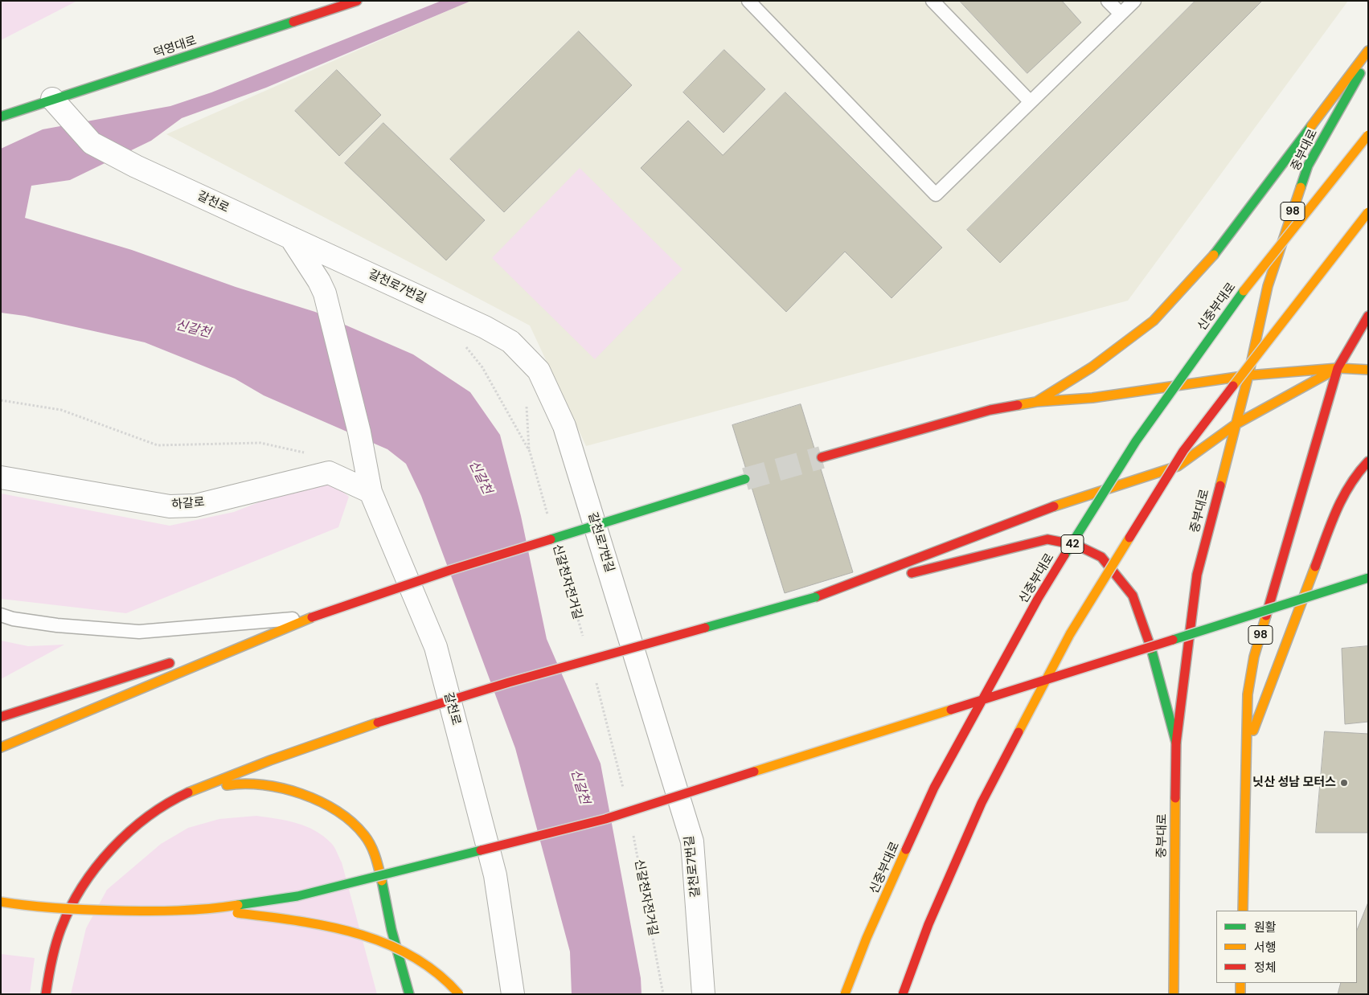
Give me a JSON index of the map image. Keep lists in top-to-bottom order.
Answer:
{
  "streets": {
    "main road": [
      "덕영대로",
      "중부대로",
      "98",
      "신중부대로",
      "42"
    ],
    "street": ["갈천로", "갈천로7번길", "하갈로"],
    "path": ["신갈천자전거길"]
  },
  "crossings": [
    ["덕영대로", "갈천로"],
    ["갈천로", "갈천로7번길"],
    ["갈천로", "하갈로"]
  ],
  "water": ["신갈천"],
  "places": ["닛산 성남 모터스"],
  "legend": ["원활", "서행", "정체"]
}
